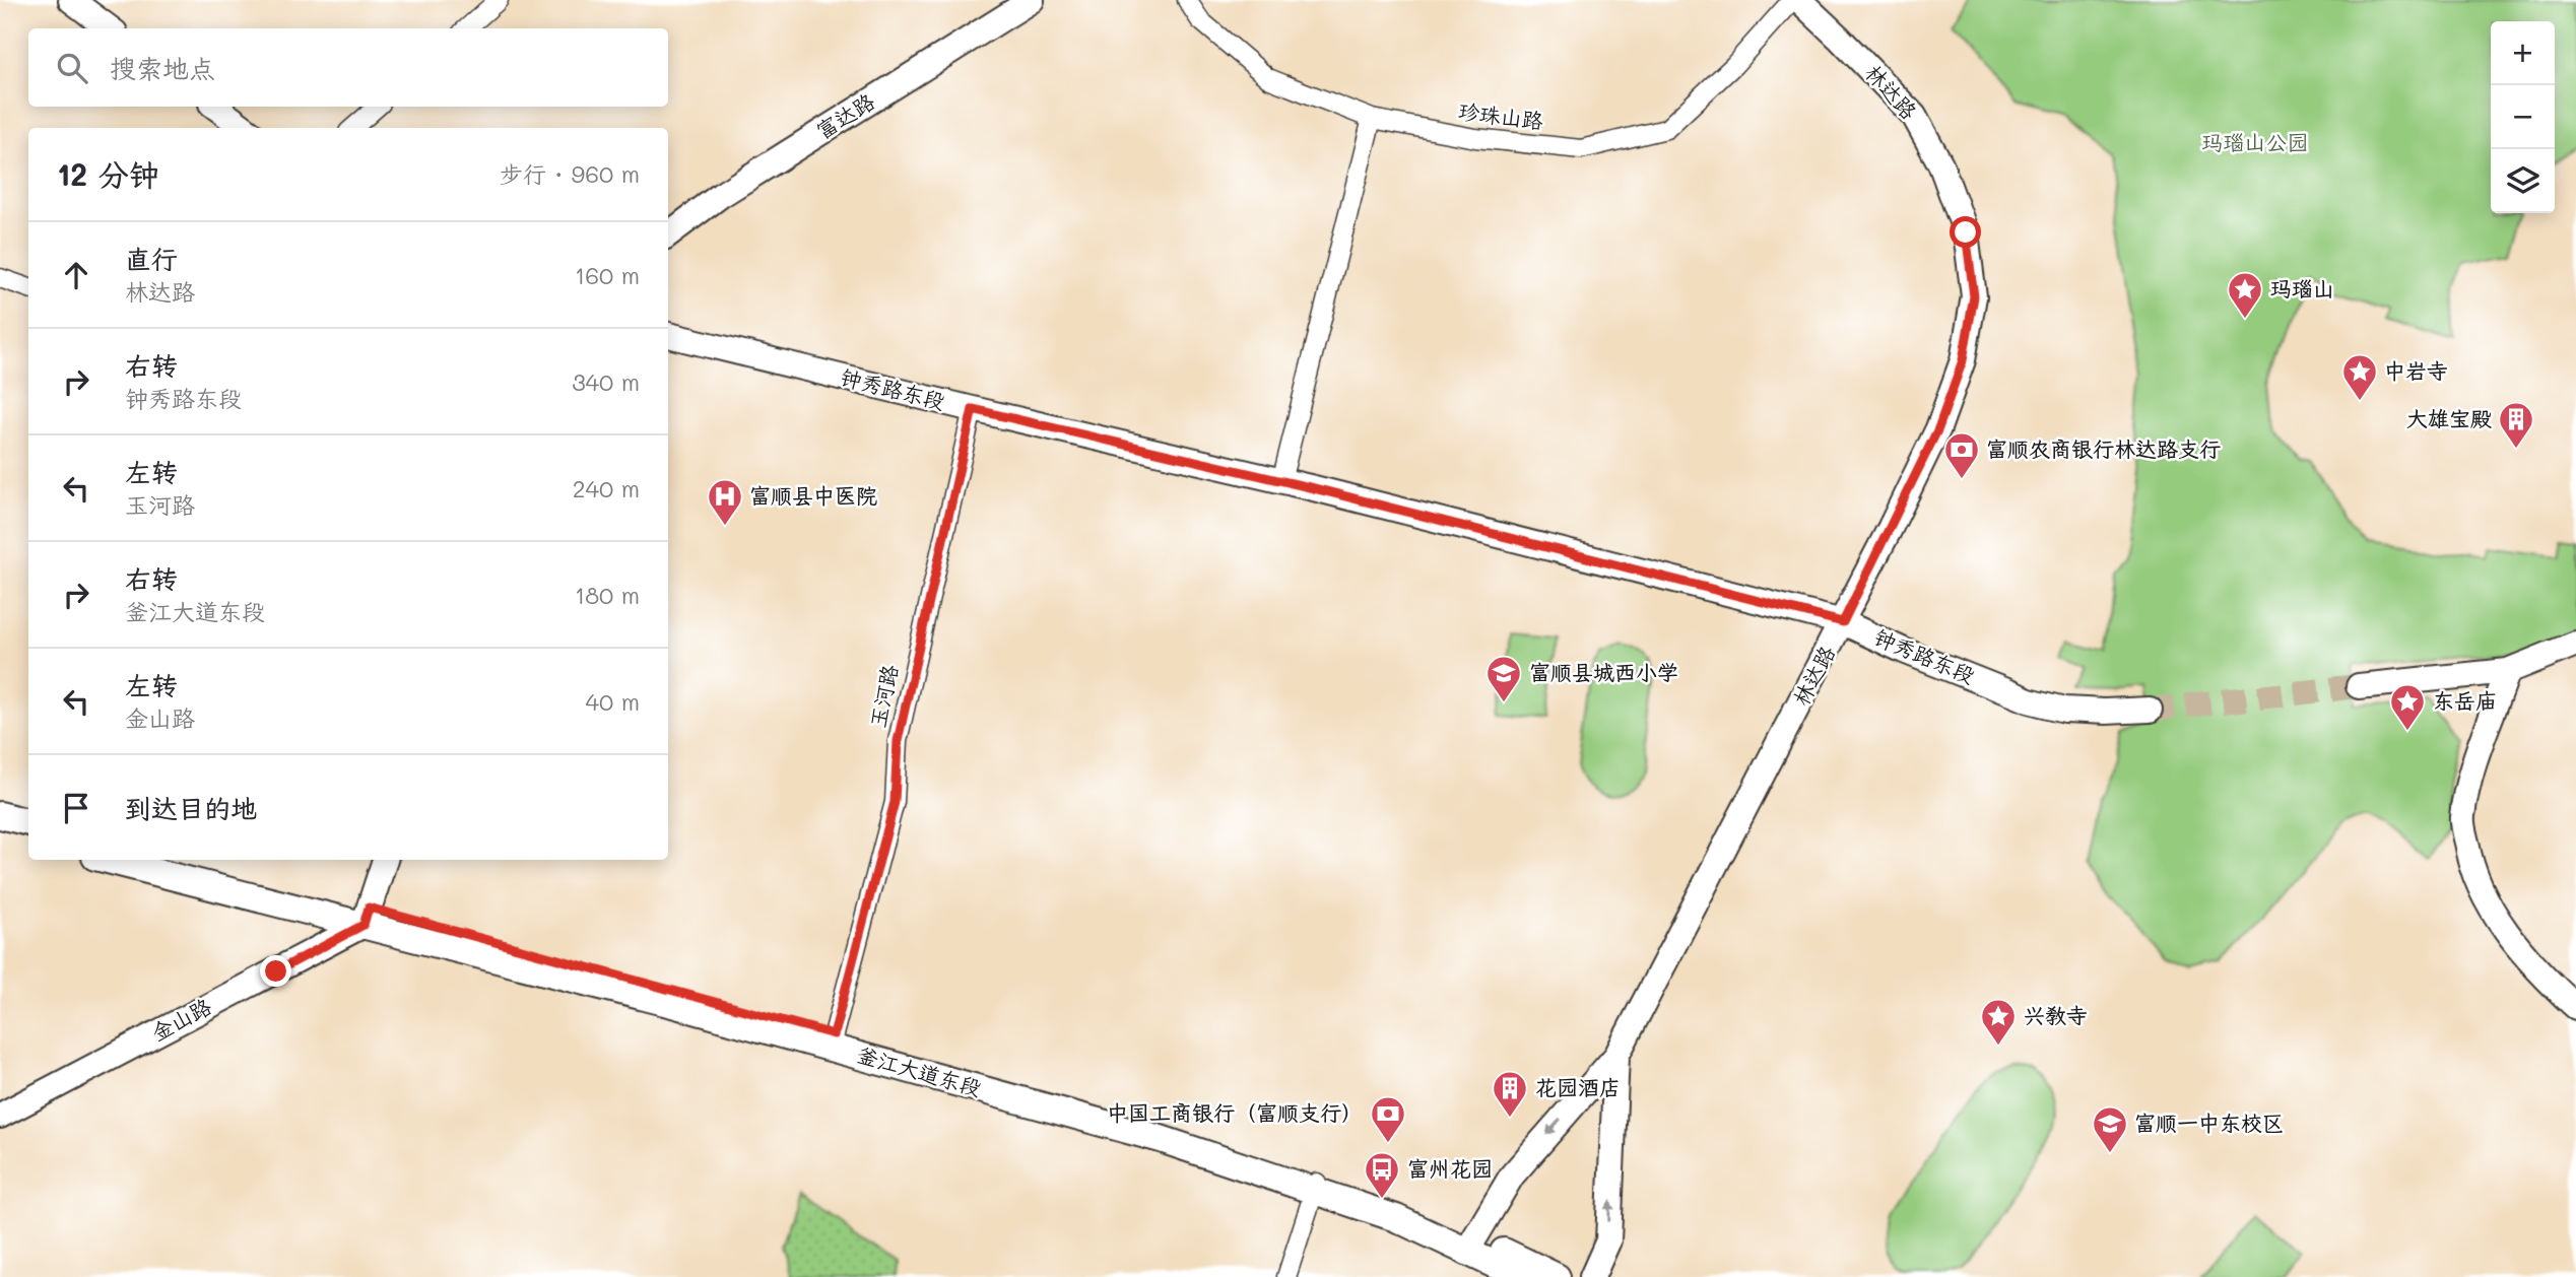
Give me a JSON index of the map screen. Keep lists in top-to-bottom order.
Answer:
{
  "streets": {
    "main road": ["釜江大道东段"],
    "street": [
      "林达路",
      "富达路",
      "珍珠山路",
      "钟秀路东段",
      "玉河路",
      "金山路"
    ]
  },
  "crossings": [
    ["林达路", "钟秀路东段"],
    ["钟秀路东段", "玉河路"],
    ["玉河路", "釜江大道东段"],
    ["金山路", "釜江大道东段"]
  ],
  "parks": ["玛瑙山公园"],
  "places": {
    "place": [
      "玛瑙山",
      "中岩寺",
      "东岳庙",
      "兴教寺"
    ],
    "building": ["大雄宝殿", "花园酒店"],
    "bank": ["富顺农商银行林达路支行", "中国工商银行（富顺支行）"],
    "hospital": ["富顺县中医院"],
    "school or university": ["富顺县城西小学", "富顺一中东校区"],
    "bus stop": ["富州花园"]
  },
  "page": {
    "map_buttons": ["+", "−"],
    "search": "搜索地点",
    "heading": ["12 分钟", "步行 · 960 m"],
    "list": [
      ["直行", "林达路", "160 m"],
      ["右转", "钟秀路东段", "340 m"],
      ["左转", "玉河路", "240 m"],
      ["右转", "釜江大道东段", "180 m"],
      ["左转", "金山路", "40 m"],
      "到达目的地"
    ]
  }
}
